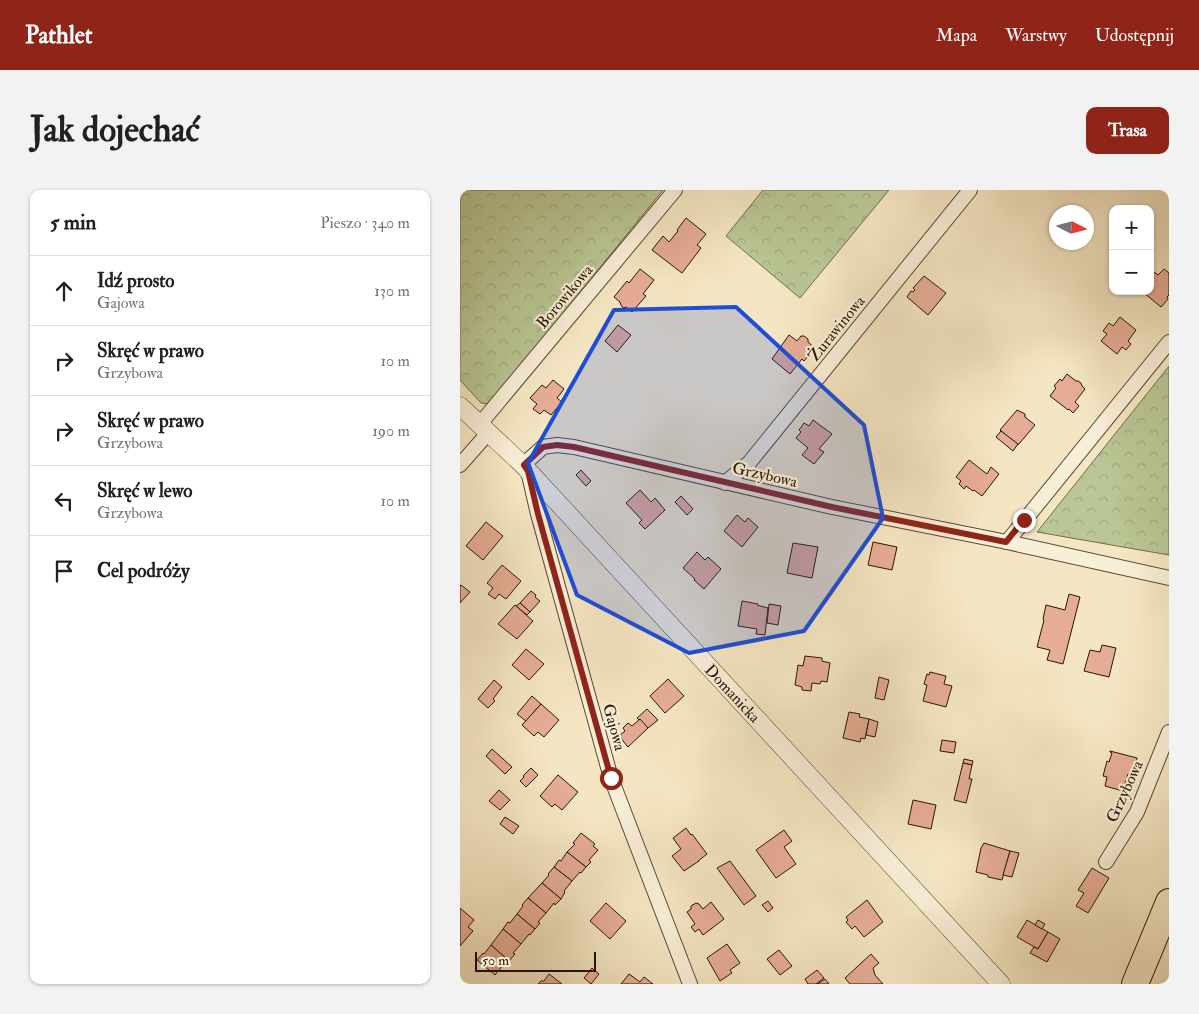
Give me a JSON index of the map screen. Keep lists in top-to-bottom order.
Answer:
{
  "streets": {
    "street": [
      "Borowikowa",
      "Żurawinowa",
      "Grzybowa",
      "Domanicka",
      "Gajowa"
    ]
  },
  "crossings": [
    ["Borowikowa", "Domanicka"],
    ["Żurawinowa", "Grzybowa"],
    ["Grzybowa", "Domanicka"],
    ["Grzybowa", "Gajowa"],
    ["Domanicka", "Gajowa"]
  ],
  "scale_bar": "50 m",
  "north": "right",
  "page": {
    "header": "Pathlet",
    "nav": ["Mapa", "Warstwy", "Udostępnij"],
    "buttons": "Trasa",
    "title": "Jak dojechać",
    "heading": ["5 min", "Pieszo · 340 m"],
    "map_buttons": ["+", "−"],
    "list": [
      ["Idź prosto", "Gajowa", "130 m"],
      ["Skręć w prawo", "Grzybowa", "10 m"],
      ["Skręć w prawo", "Grzybowa", "190 m"],
      ["Skręć w lewo", "Grzybowa", "10 m"],
      "Cel podróży"
    ],
    "scale": "50 m"
  }
}
